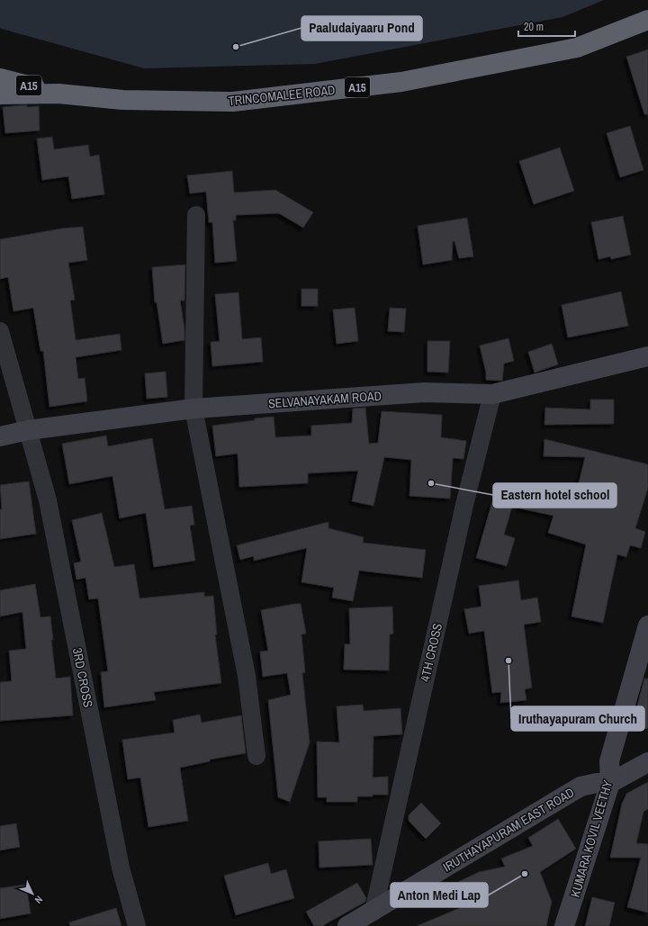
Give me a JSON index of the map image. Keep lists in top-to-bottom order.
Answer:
{
  "streets": {
    "highway": ["A15", "TRINCOMALEE ROAD"],
    "street": [
      "SELVANAYAKAM ROAD",
      "4TH CROSS",
      "3RD CROSS",
      "IRUTHAYAPURAM EAST ROAD",
      "KUMARA KOVIL VEETHY"
    ]
  },
  "crossings": [
    ["SELVANAYAKAM ROAD", "4TH CROSS"],
    ["SELVANAYAKAM ROAD", "3RD CROSS"],
    ["4TH CROSS", "IRUTHAYAPURAM EAST ROAD"],
    ["IRUTHAYAPURAM EAST ROAD", "KUMARA KOVIL VEETHY"]
  ],
  "places": [
    "Paaludaiyaaru Pond",
    "Eastern hotel school",
    "Iruthayapuram Church",
    "Anton Medi Lap"
  ],
  "scale_bar": "20 m",
  "north": "bottom right"
}
